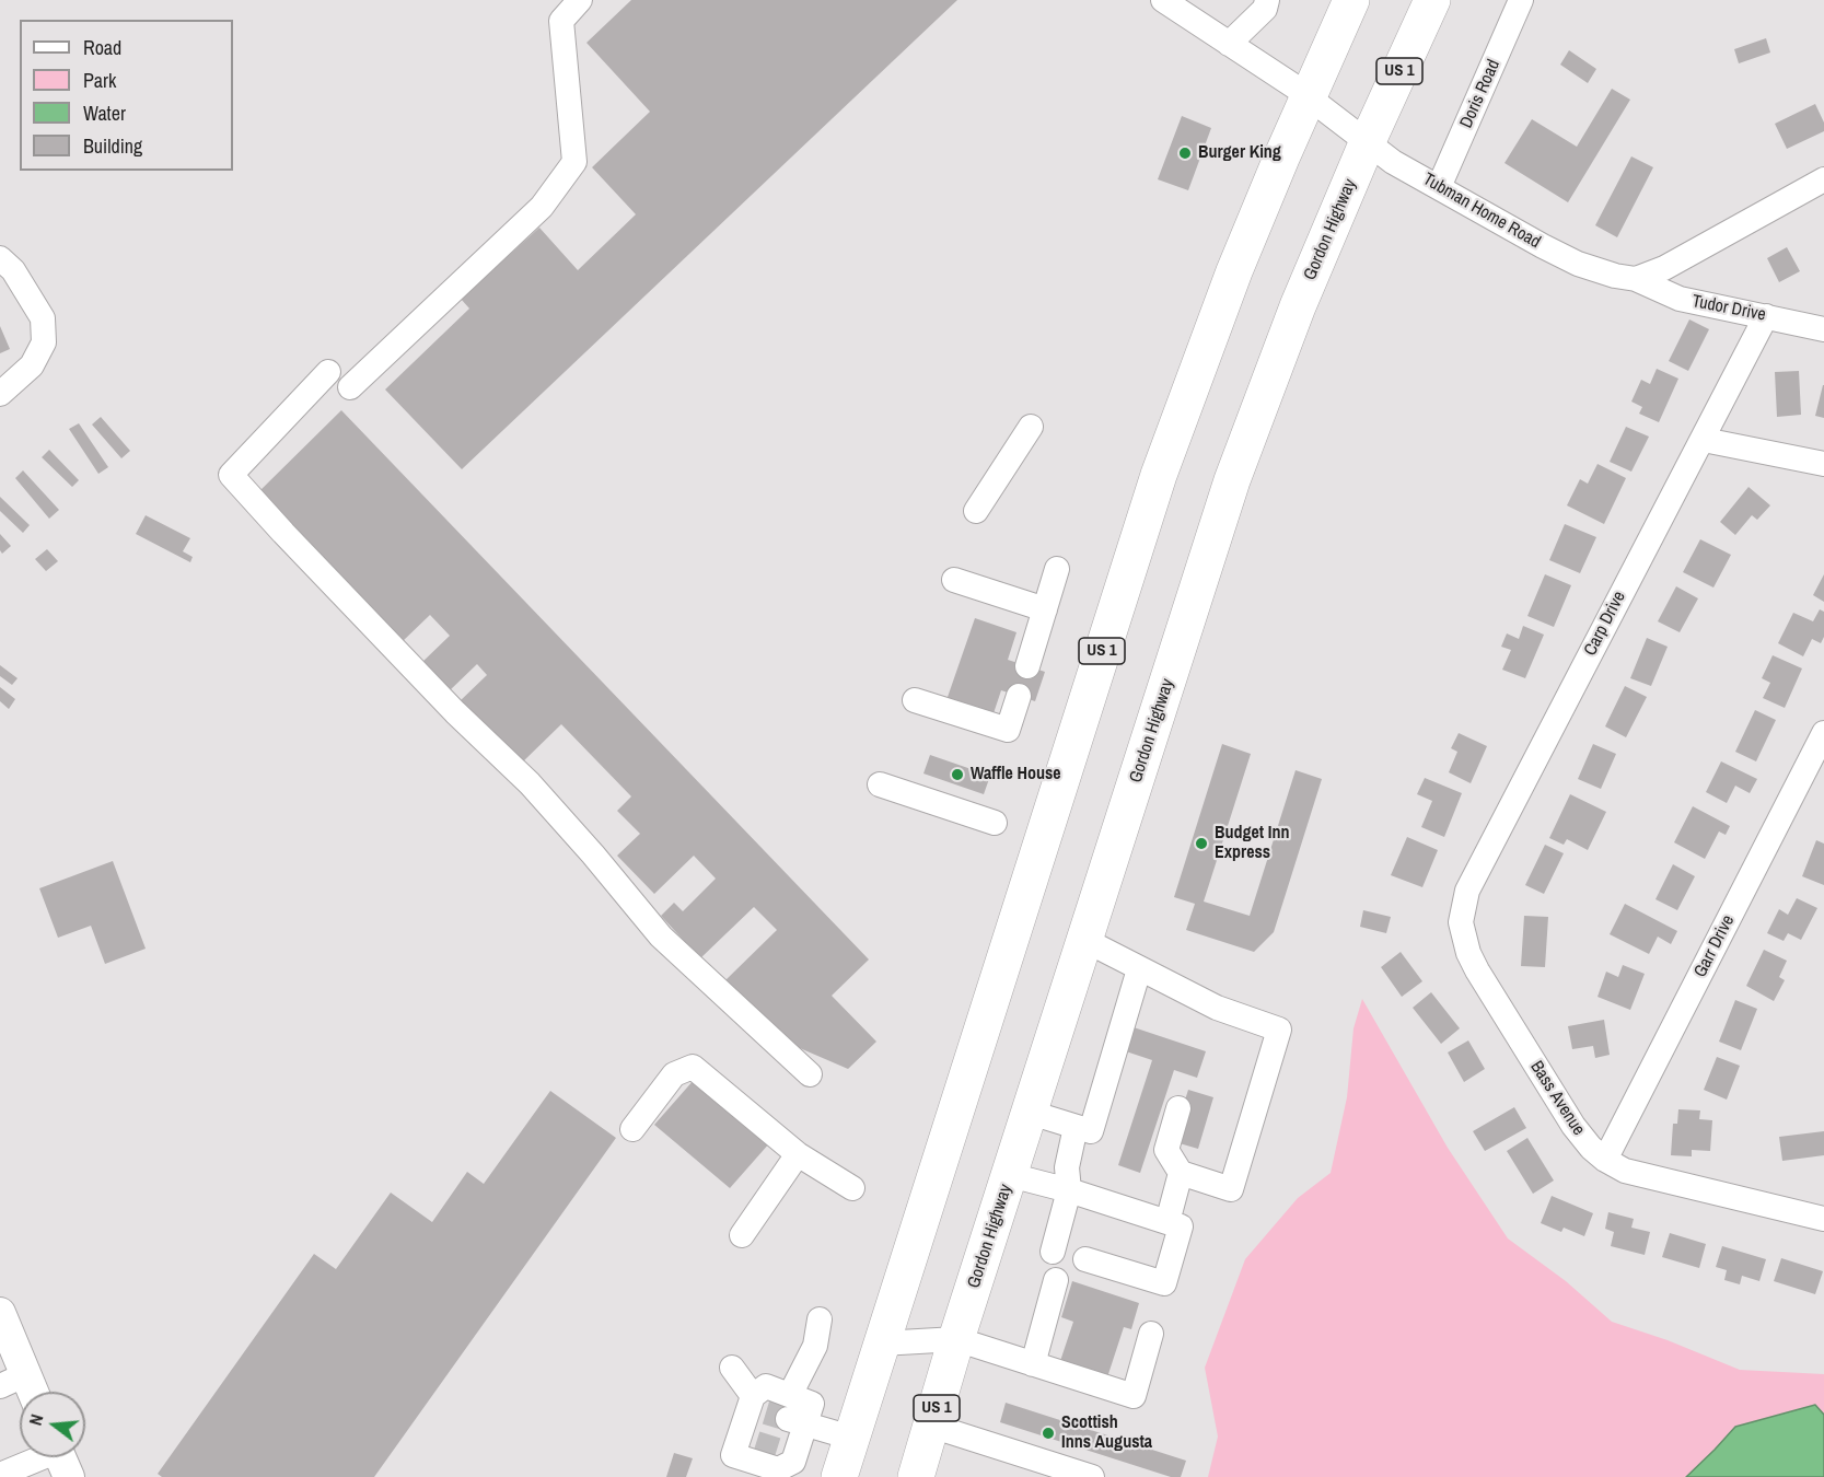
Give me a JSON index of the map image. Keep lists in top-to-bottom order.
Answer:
{
  "streets": {
    "highway": ["US 1", "Gordon Highway"],
    "street": [
      "Doris Road",
      "Tubman Home Road",
      "Tudor Drive",
      "Carp Drive",
      "Garr Drive",
      "Bass Avenue"
    ]
  },
  "crossings": [
    ["US 1", "Tubman Home Road"],
    ["Doris Road", "Tubman Home Road"],
    ["Tubman Home Road", "Gordon Highway"],
    ["Tubman Home Road", "Tudor Drive"],
    ["Tudor Drive", "Carp Drive"],
    ["Carp Drive", "Bass Avenue"],
    ["Garr Drive", "Bass Avenue"]
  ],
  "places": [
    "Burger King",
    "Waffle House",
    "Budget Inn Express",
    "Scottish Inns Augusta"
  ],
  "legend": [
    "Road",
    "Park",
    "Water",
    "Building"
  ],
  "north": "left"
}
